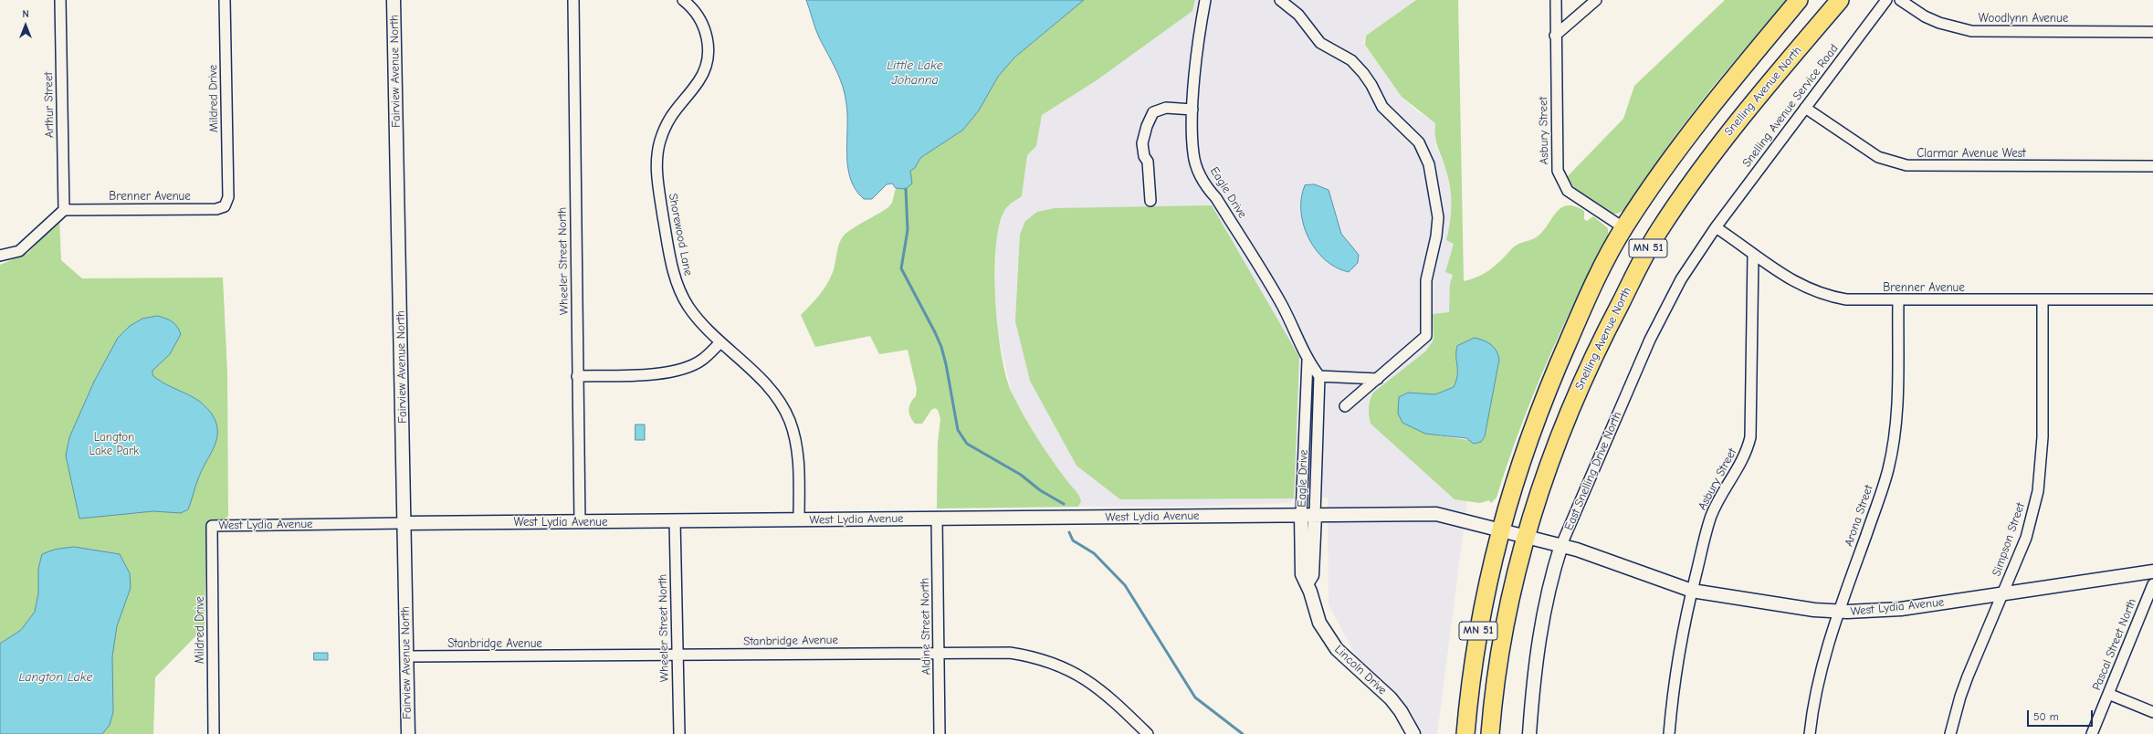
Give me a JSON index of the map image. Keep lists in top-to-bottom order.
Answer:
{
  "streets": {
    "highway": ["Snelling Avenue North", "MN 51"],
    "street": [
      "Woodlynn Avenue",
      "Fairview Avenue North",
      "Mildred Drive",
      "Arthur Street",
      "Snelling Avenue Service Road",
      "Asbury Street",
      "Clarmar Avenue West",
      "Eagle Drive",
      "Brenner Avenue",
      "Shorewood Lane",
      "Wheeler Street North",
      "East Snelling Drive North",
      "Arona Street",
      "West Lydia Avenue",
      "Simpson Street",
      "Aldine Street North",
      "Stanbridge Avenue",
      "Pascal Street North",
      "Lincoln Drive"
    ]
  },
  "crossings": [
    ["Fairview Avenue North", "West Lydia Avenue"],
    ["Fairview Avenue North", "Stanbridge Avenue"],
    ["Snelling Avenue North", "West Lydia Avenue"],
    ["Mildred Drive", "Brenner Avenue"],
    ["Mildred Drive", "West Lydia Avenue"],
    ["Arthur Street", "Brenner Avenue"],
    ["Snelling Avenue Service Road", "Clarmar Avenue West"],
    ["Snelling Avenue Service Road", "Brenner Avenue"],
    ["Snelling Avenue Service Road", "East Snelling Drive North"],
    ["Asbury Street", "Brenner Avenue"],
    ["Asbury Street", "MN 51"],
    ["Asbury Street", "West Lydia Avenue"],
    ["Eagle Drive", "West Lydia Avenue"],
    ["Eagle Drive", "Lincoln Drive"],
    ["Brenner Avenue", "East Snelling Drive North"],
    ["Brenner Avenue", "Arona Street"],
    ["Brenner Avenue", "Simpson Street"],
    ["Shorewood Lane", "West Lydia Avenue"],
    ["MN 51", "West Lydia Avenue"],
    ["Wheeler Street North", "West Lydia Avenue"],
    ["Wheeler Street North", "Stanbridge Avenue"],
    ["East Snelling Drive North", "West Lydia Avenue"],
    ["Arona Street", "West Lydia Avenue"],
    ["West Lydia Avenue", "Simpson Street"],
    ["West Lydia Avenue", "Aldine Street North"],
    ["West Lydia Avenue", "Lincoln Drive"],
    ["Aldine Street North", "Stanbridge Avenue"]
  ],
  "water": ["Little Lake Johanna", "Langton Lake"],
  "parks": ["Langton Lake Park"],
  "scale_bar": "50 m",
  "north": "top"
}
